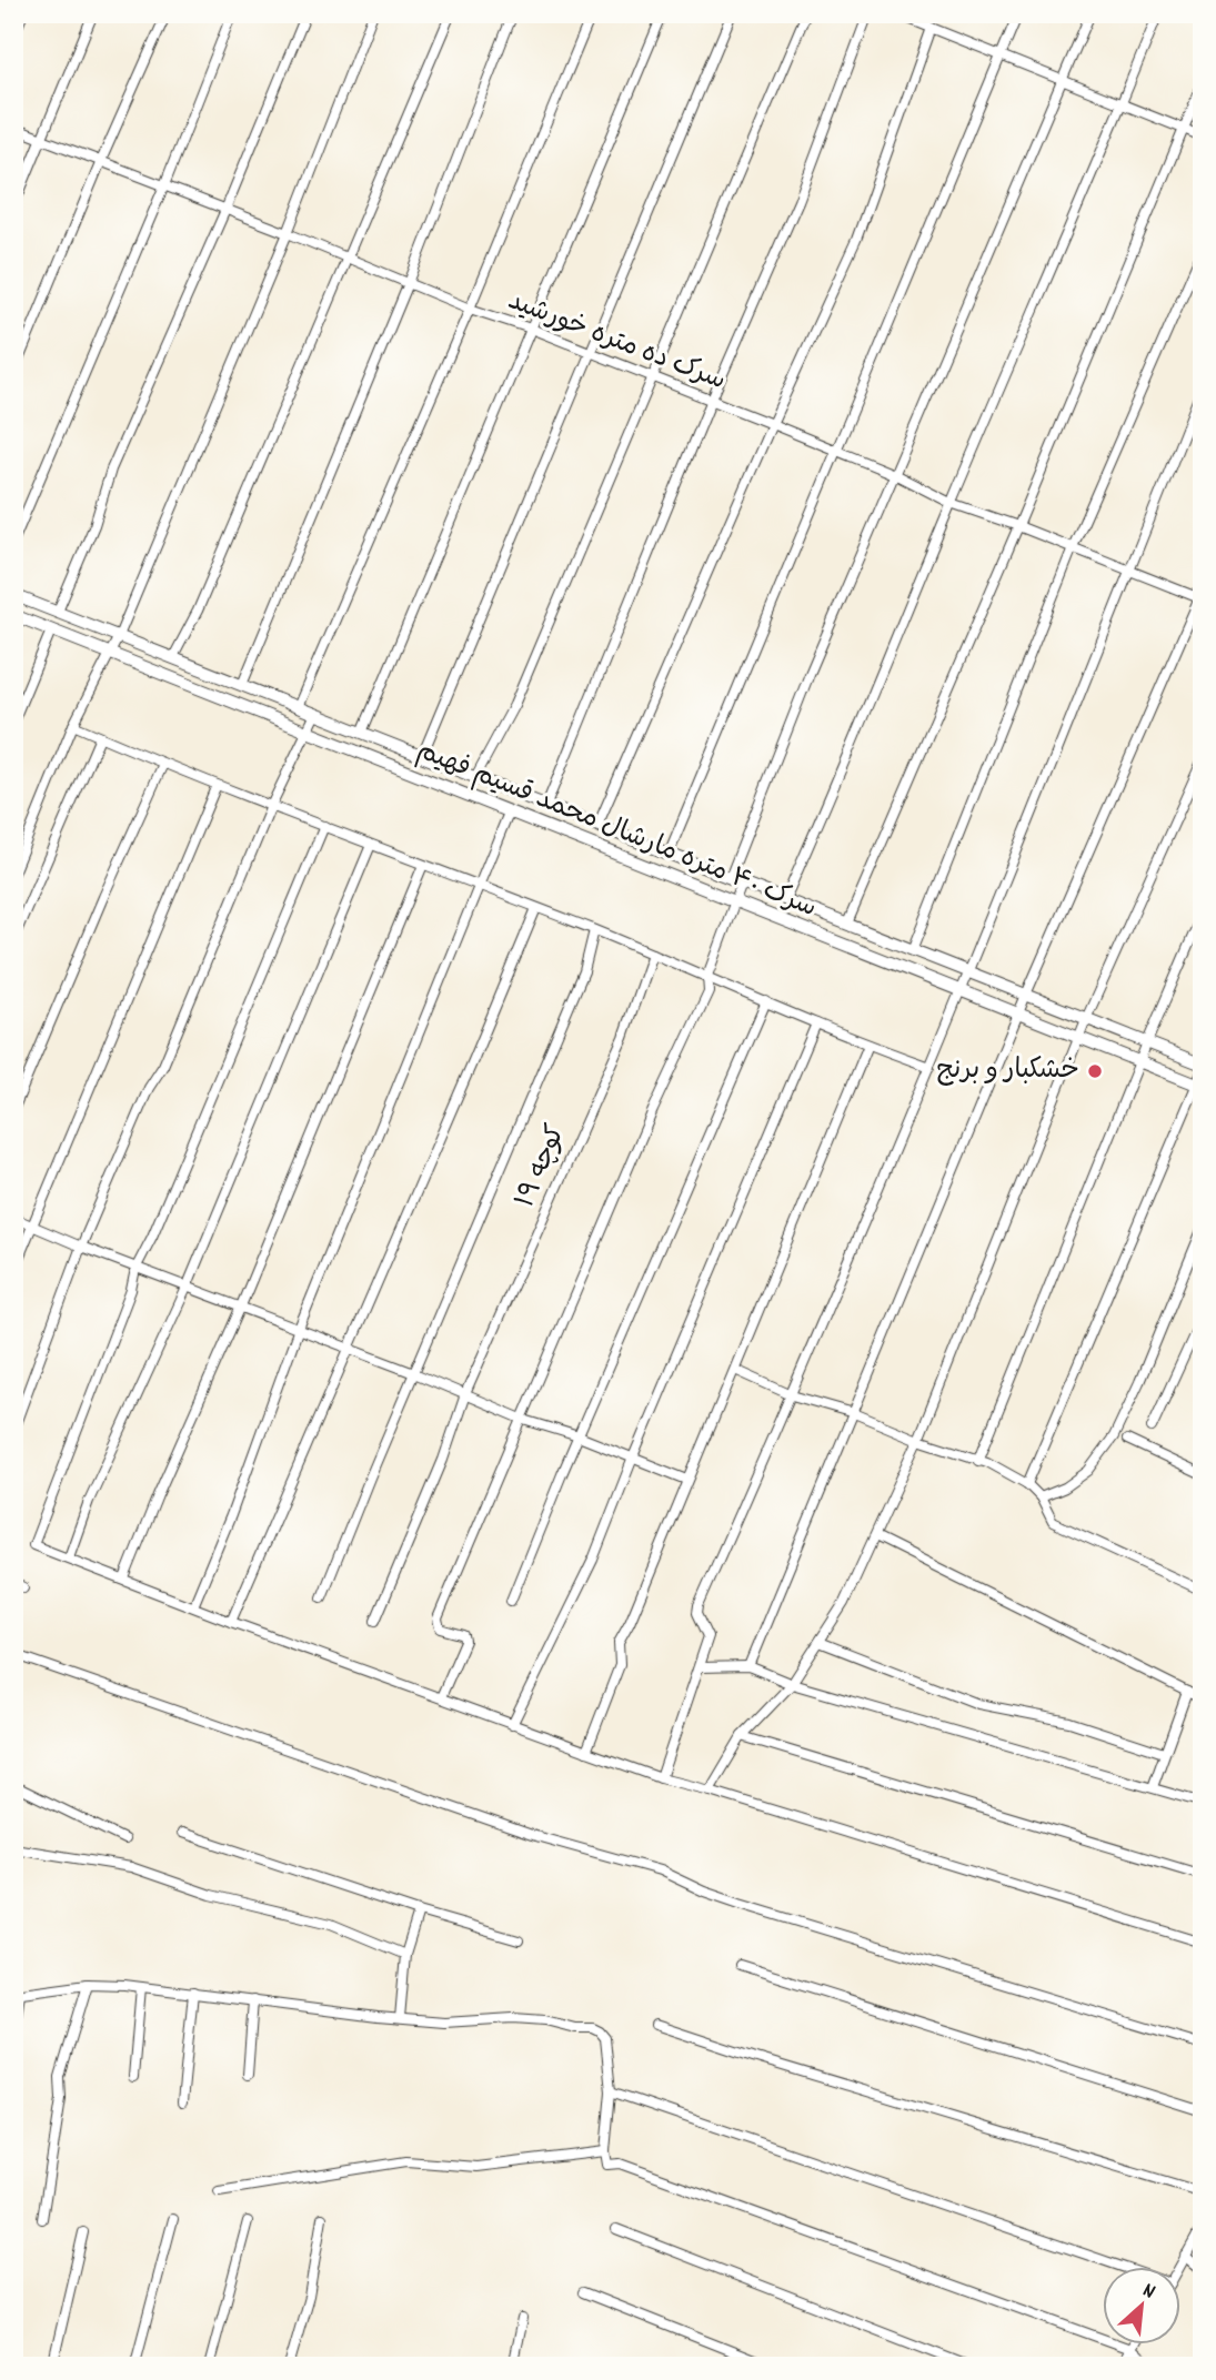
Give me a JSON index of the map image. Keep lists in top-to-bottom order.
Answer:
{
  "streets": {
    "street": ["سرک ده متره خورشید", "سرک ۴۰ متره مارشال محمد قسیم فهیم", "کوچه ۱۹"]
  },
  "places": ["خشکبار و برنج"],
  "north": "top right"
}
